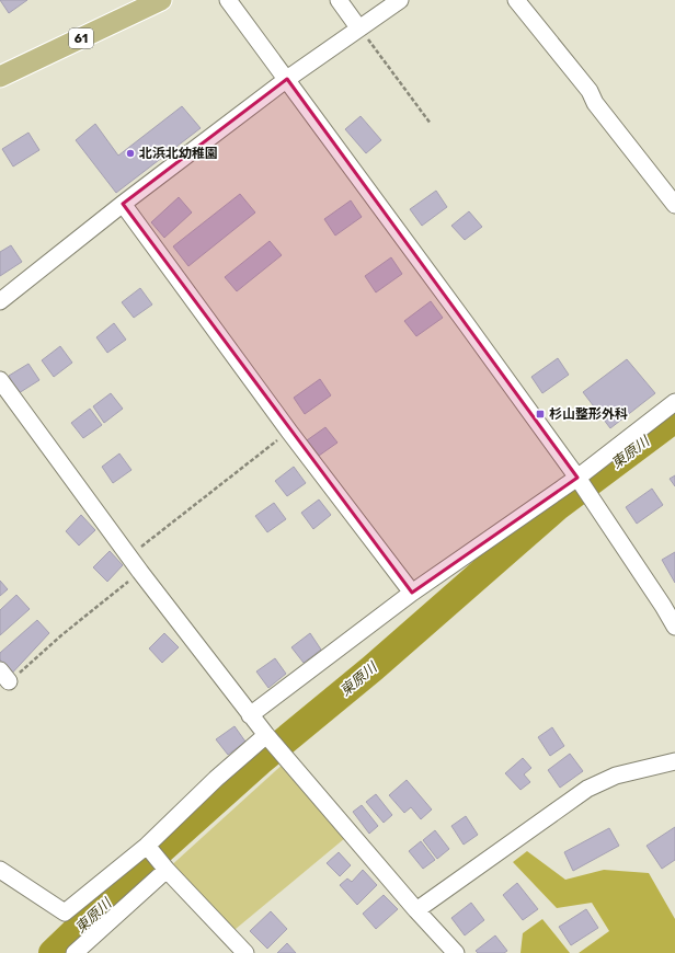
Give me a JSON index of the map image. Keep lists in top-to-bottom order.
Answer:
{
  "streets": {
    "main road": ["61"]
  },
  "water": ["東原川"],
  "places": {
    "other": ["北浜北幼稚園"],
    "transit": ["杉山整形外科"]
  }
}
